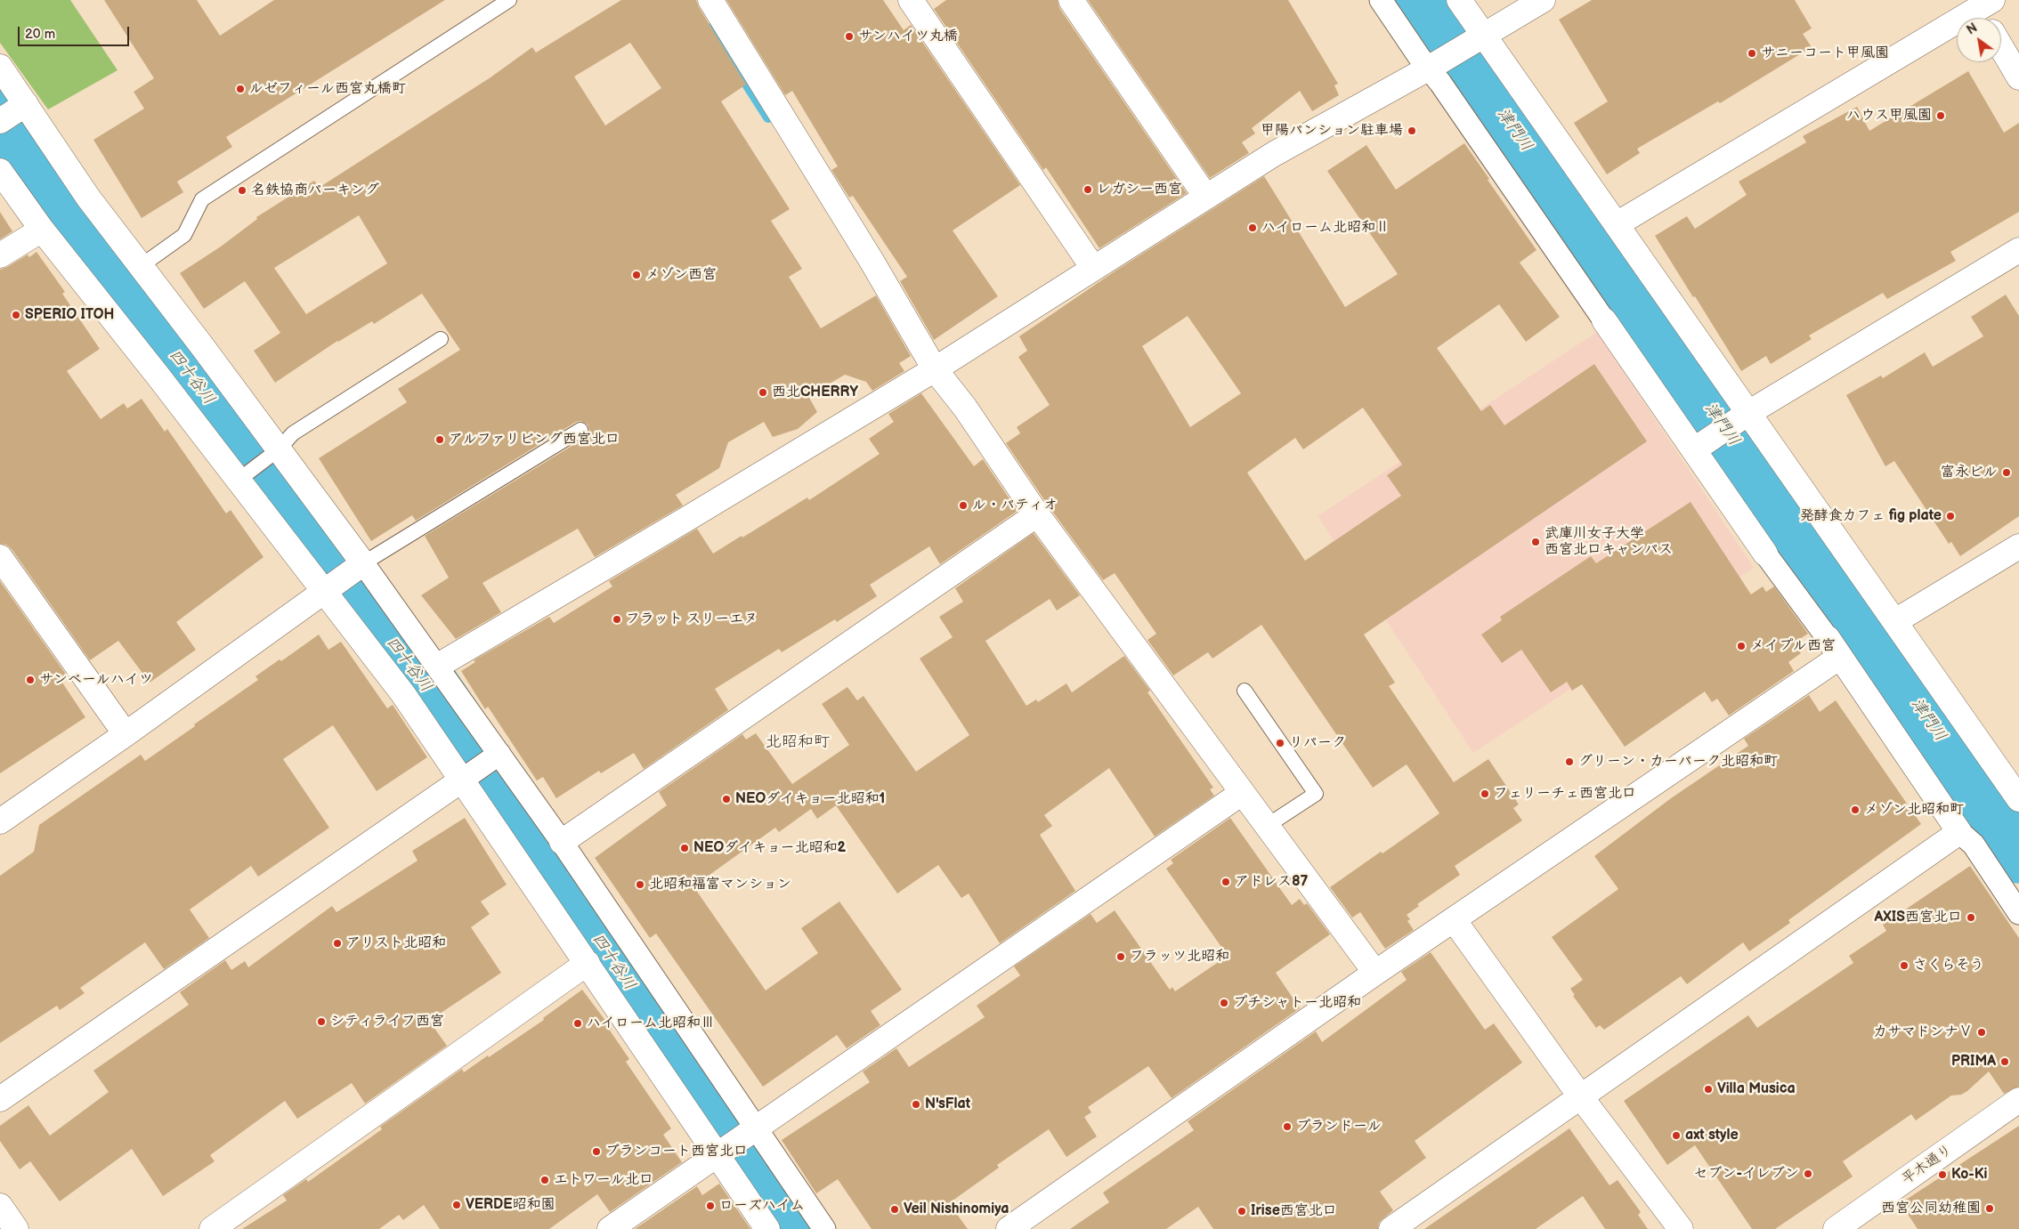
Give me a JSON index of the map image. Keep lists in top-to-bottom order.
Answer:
{
  "streets": {
    "street": ["平木通り"]
  },
  "districts": ["北昭和町"],
  "water": ["津門川", "四十谷川"],
  "places": [
    "サンハイツ丸橋",
    "サニーコート甲風園",
    "ルゼフィール西宮丸橋町",
    "ハウス甲風園",
    "甲陽パンション駐車場",
    "レガシー西宮",
    "名鉄協商パーキング",
    "ハイローム北昭和Ⅱ",
    "メゾン西宮",
    "SPERIO ITOH",
    "西北CHERRY",
    "アルファリビング西宮北口",
    "富永ビル",
    "ル・パティオ",
    "発酵食カフェ fig plate",
    "武庫川女子大学 西宮北口キャンパス",
    "フラット スリーエヌ",
    "メイプル西宮",
    "サンベールハイツ",
    "リパーク",
    "グリーン・カーパーク北昭和町",
    "フェリーチェ西宮北口",
    "NEOダイキョー北昭和1",
    "メゾン北昭和町",
    "NEOダイキョー北昭和2",
    "アドレス87",
    "北昭和福富マンション",
    "AXIS西宮北口",
    "アリスト北昭和",
    "フラッツ北昭和",
    "さくらそう",
    "プチシャトー北昭和",
    "シティライフ西宮",
    "ハイローム北昭和Ⅲ",
    "カサマドンナⅤ",
    "PRIMA",
    "Villa Musica",
    "N'sFlat",
    "プランドール",
    "axt style",
    "ブランコート西宮北口",
    "セブン-イレブン",
    "Ko-Ki",
    "エトワール北口",
    "VERDE昭和園",
    "ローズハイム",
    "西宮公同幼稚園",
    "Veil Nishinomiya",
    "Irise西宮北口"
  ],
  "scale_bar": "20 m",
  "north": "top left"
}
